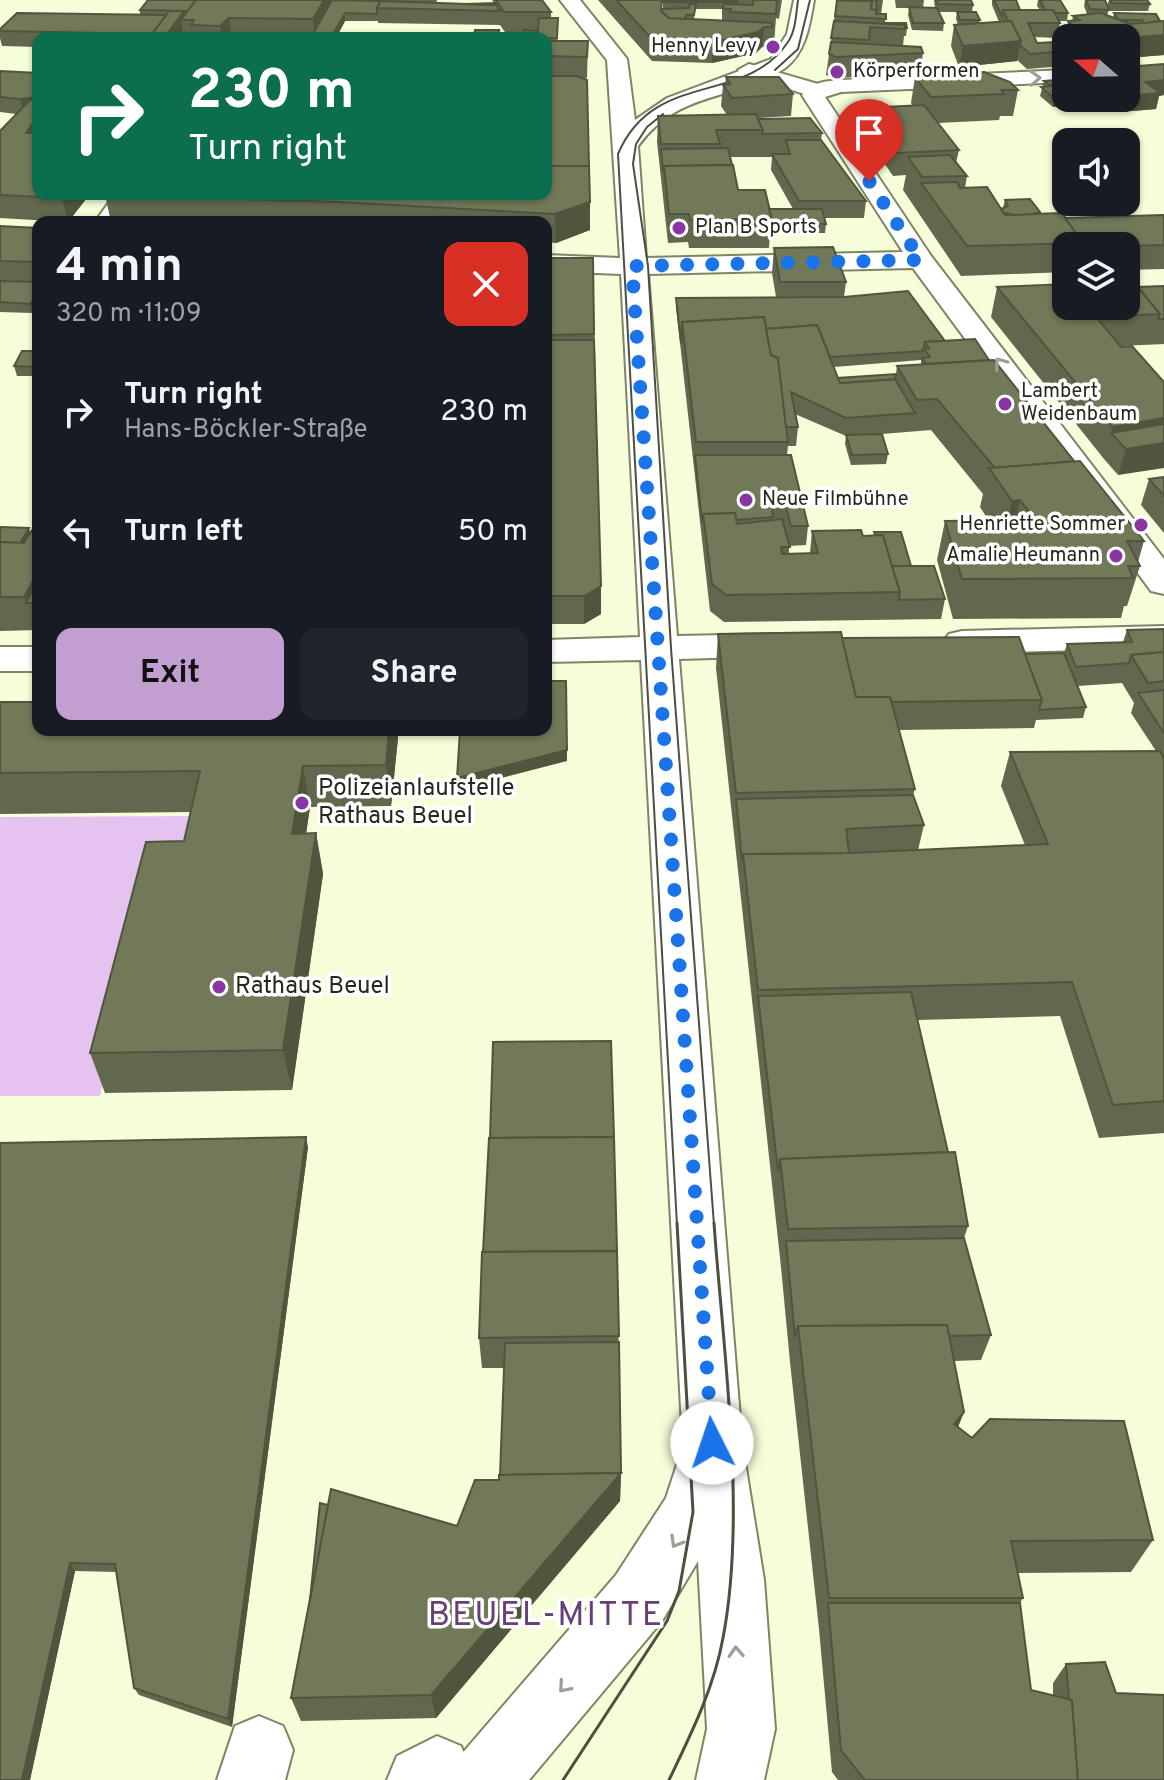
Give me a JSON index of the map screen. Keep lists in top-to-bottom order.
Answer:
{
  "districts": ["BEUEL-MITTE"],
  "places": [
    "Henny Levy",
    "Körperformen",
    "Plan B Sports",
    "Lambert Weidenbaum",
    "Neue Filmbühne",
    "Henriette Sommer",
    "Amalie Heumann",
    "Polizeianlaufstelle Rathaus Beuel",
    "Rathaus Beuel"
  ],
  "north": "left",
  "page": {
    "turn": ["230 m", "Turn right"],
    "heading": ["4 min", "320 m · 11:09"],
    "list": [
      {
        "name": "Turn right",
        "note": "Hans-Böckler-Straße",
        "value": "230 m"
      },
      {
        "name": "Turn left",
        "value": "50 m"
      }
    ],
    "buttons": ["Exit", "Share"]
  }
}
